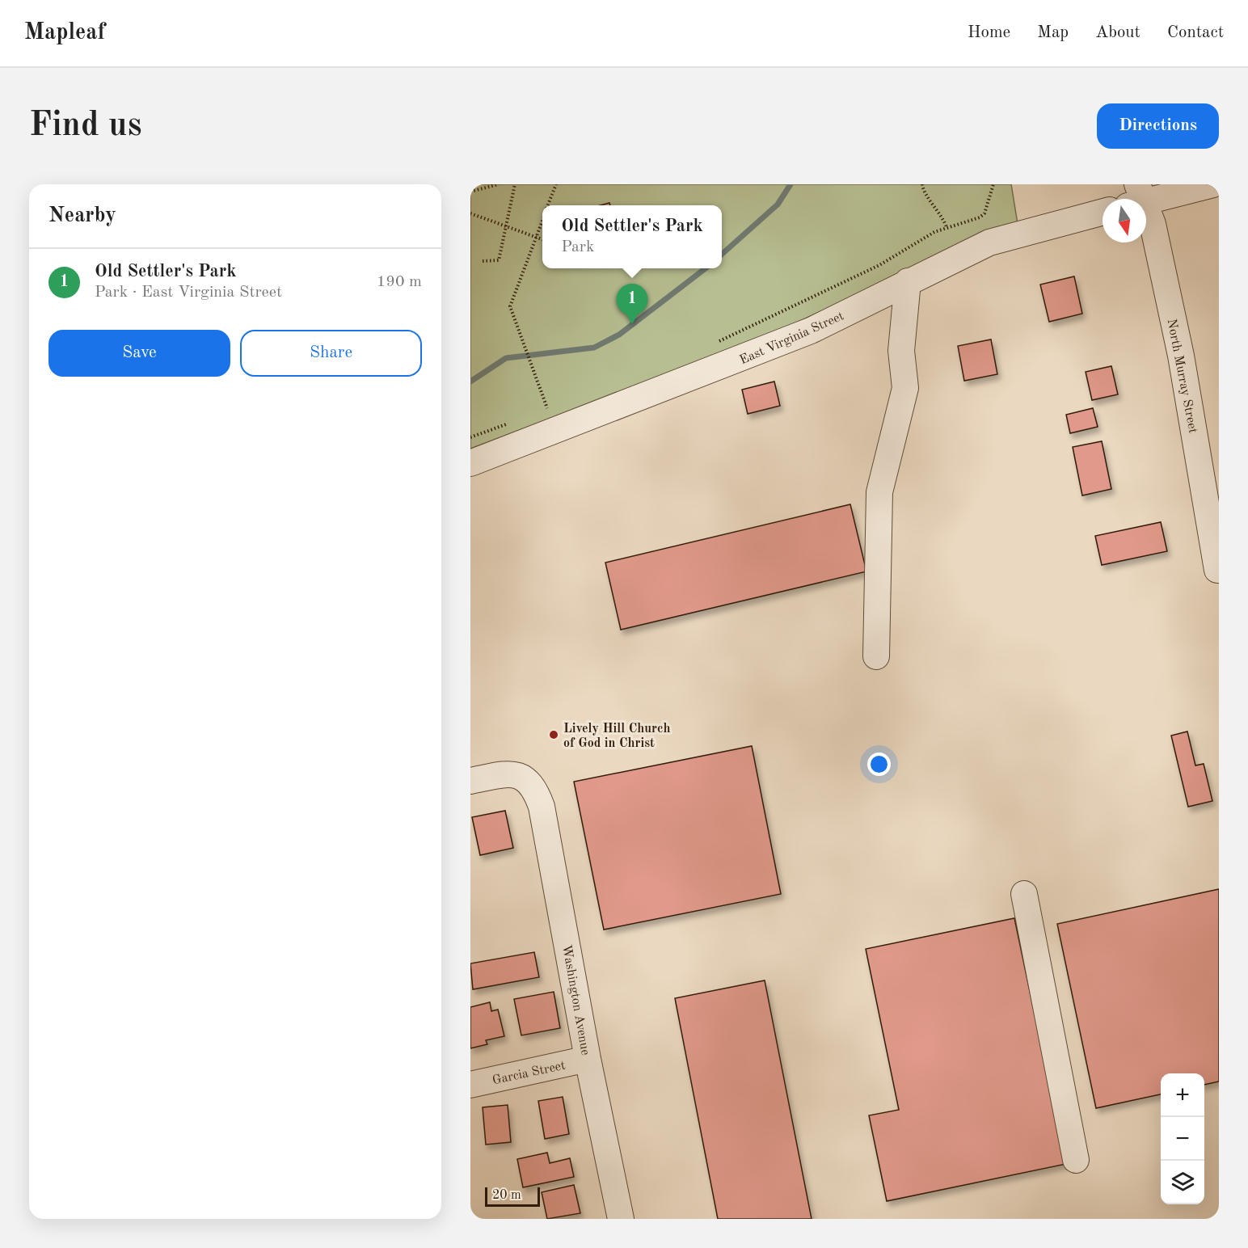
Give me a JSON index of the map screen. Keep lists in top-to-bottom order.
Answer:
{
  "streets": {
    "street": [
      "East Virginia Street",
      "North Murray Street",
      "Washington Avenue",
      "Garcia Street"
    ]
  },
  "crossings": [
    ["Washington Avenue", "Garcia Street"]
  ],
  "places": ["Lively Hill Church of God in Christ"],
  "scale_bar": "20 m",
  "north": "bottom",
  "page": {
    "header": "Mapleaf",
    "nav": [
      "Home",
      "Map",
      "About",
      "Contact"
    ],
    "buttons": [
      "Directions",
      ["Save", "Share"]
    ],
    "title": "Find us",
    "heading": "Nearby",
    "popup": ["Old Settler's Park", "Park"],
    "list": [
      {
        "mark": "1",
        "name": "Old Settler's Park",
        "note": "Park · East Virginia Street",
        "value": "190 m"
      }
    ],
    "pins": "1",
    "map_buttons": ["+", "−"],
    "scale": "20 m"
  }
}
